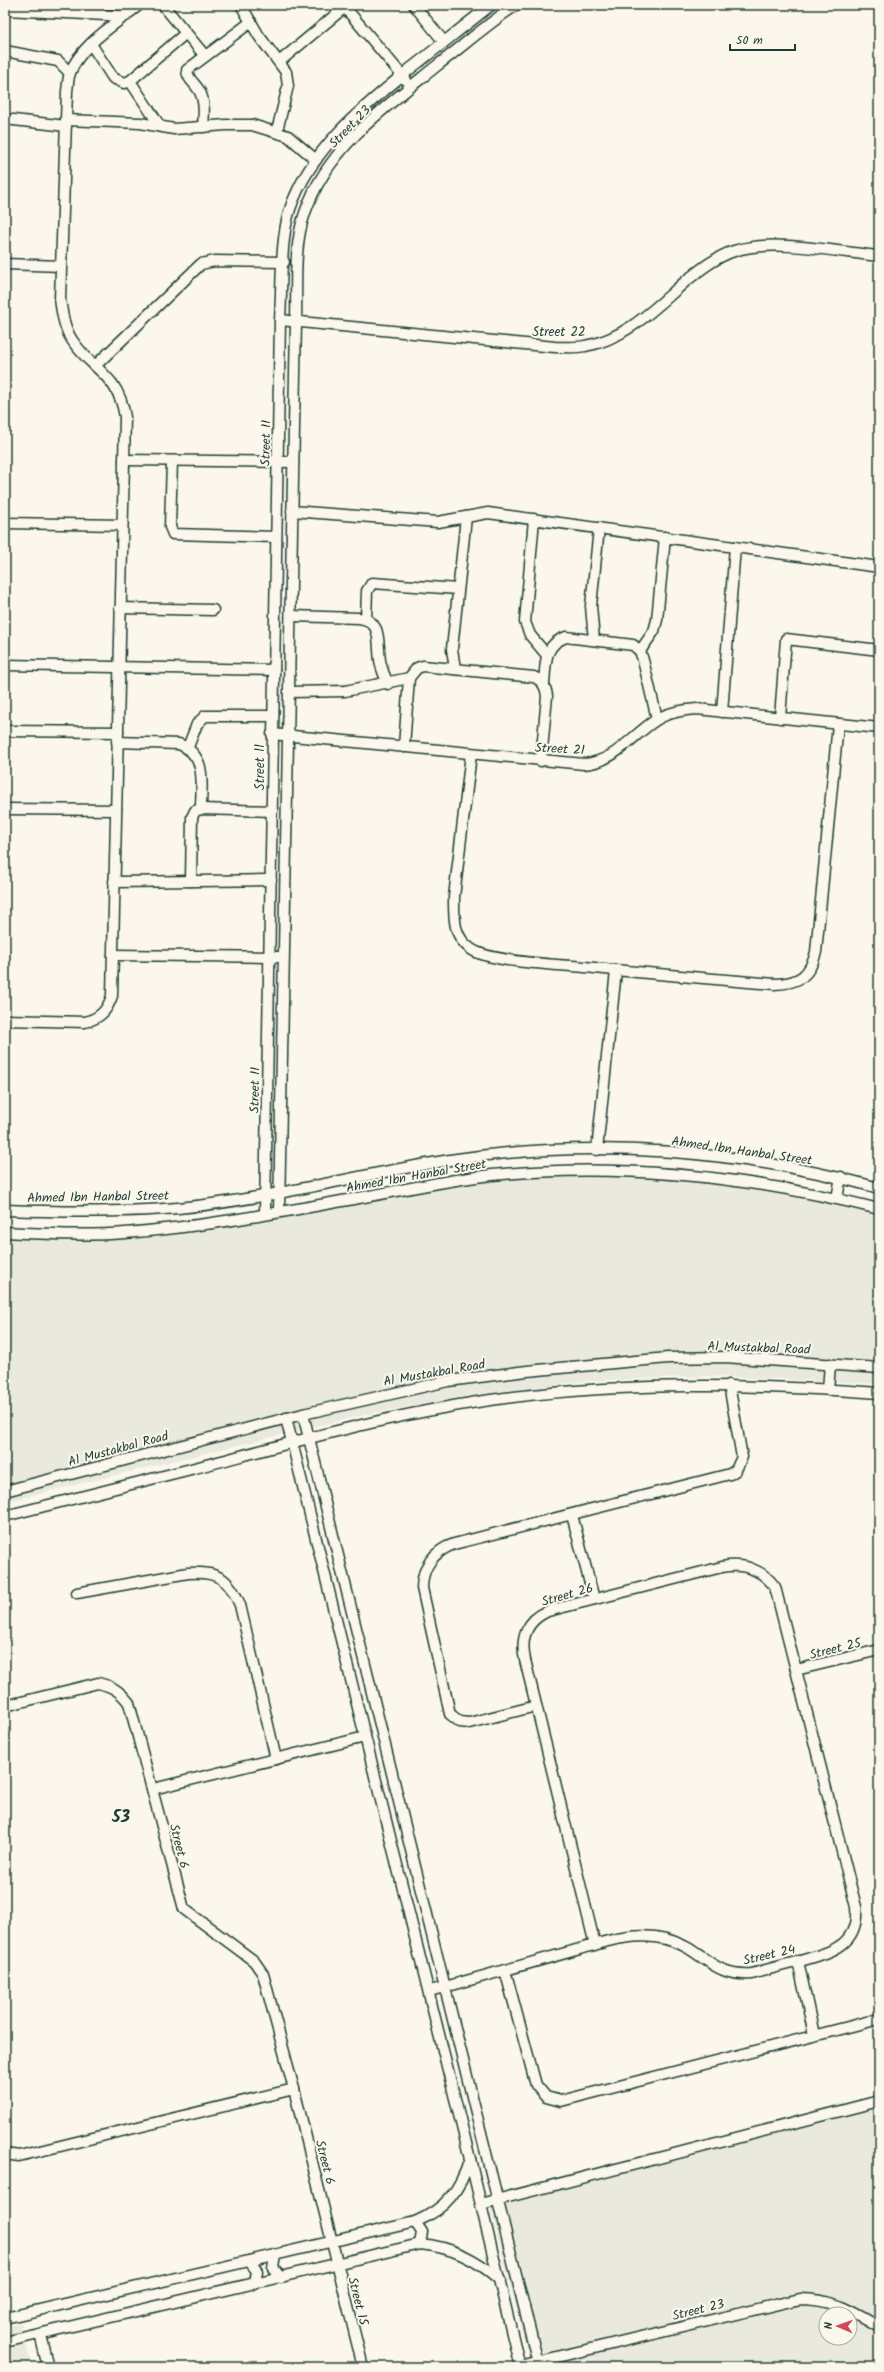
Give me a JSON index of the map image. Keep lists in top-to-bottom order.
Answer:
{
  "streets": {
    "street": [
      "Street 23",
      "Street 22",
      "Street 11",
      "Street 21",
      "Ahmed Ibn Hanbal Street",
      "Al Mustakbal Road",
      "Street 26",
      "Street 25",
      "Street 6",
      "Street 24",
      "Street 15"
    ]
  },
  "crossings": [
    ["Street 23", "Street 22"],
    ["Street 23", "Street 11"],
    ["Street 22", "Street 11"],
    ["Street 11", "Street 21"],
    ["Street 11", "Ahmed Ibn Hanbal Street"],
    ["Street 26", "Street 25"],
    ["Street 26", "Street 24"],
    ["Street 25", "Street 24"],
    ["Street 6", "Street 15"]
  ],
  "districts": ["53"],
  "scale_bar": "50 m",
  "north": "left"
}
